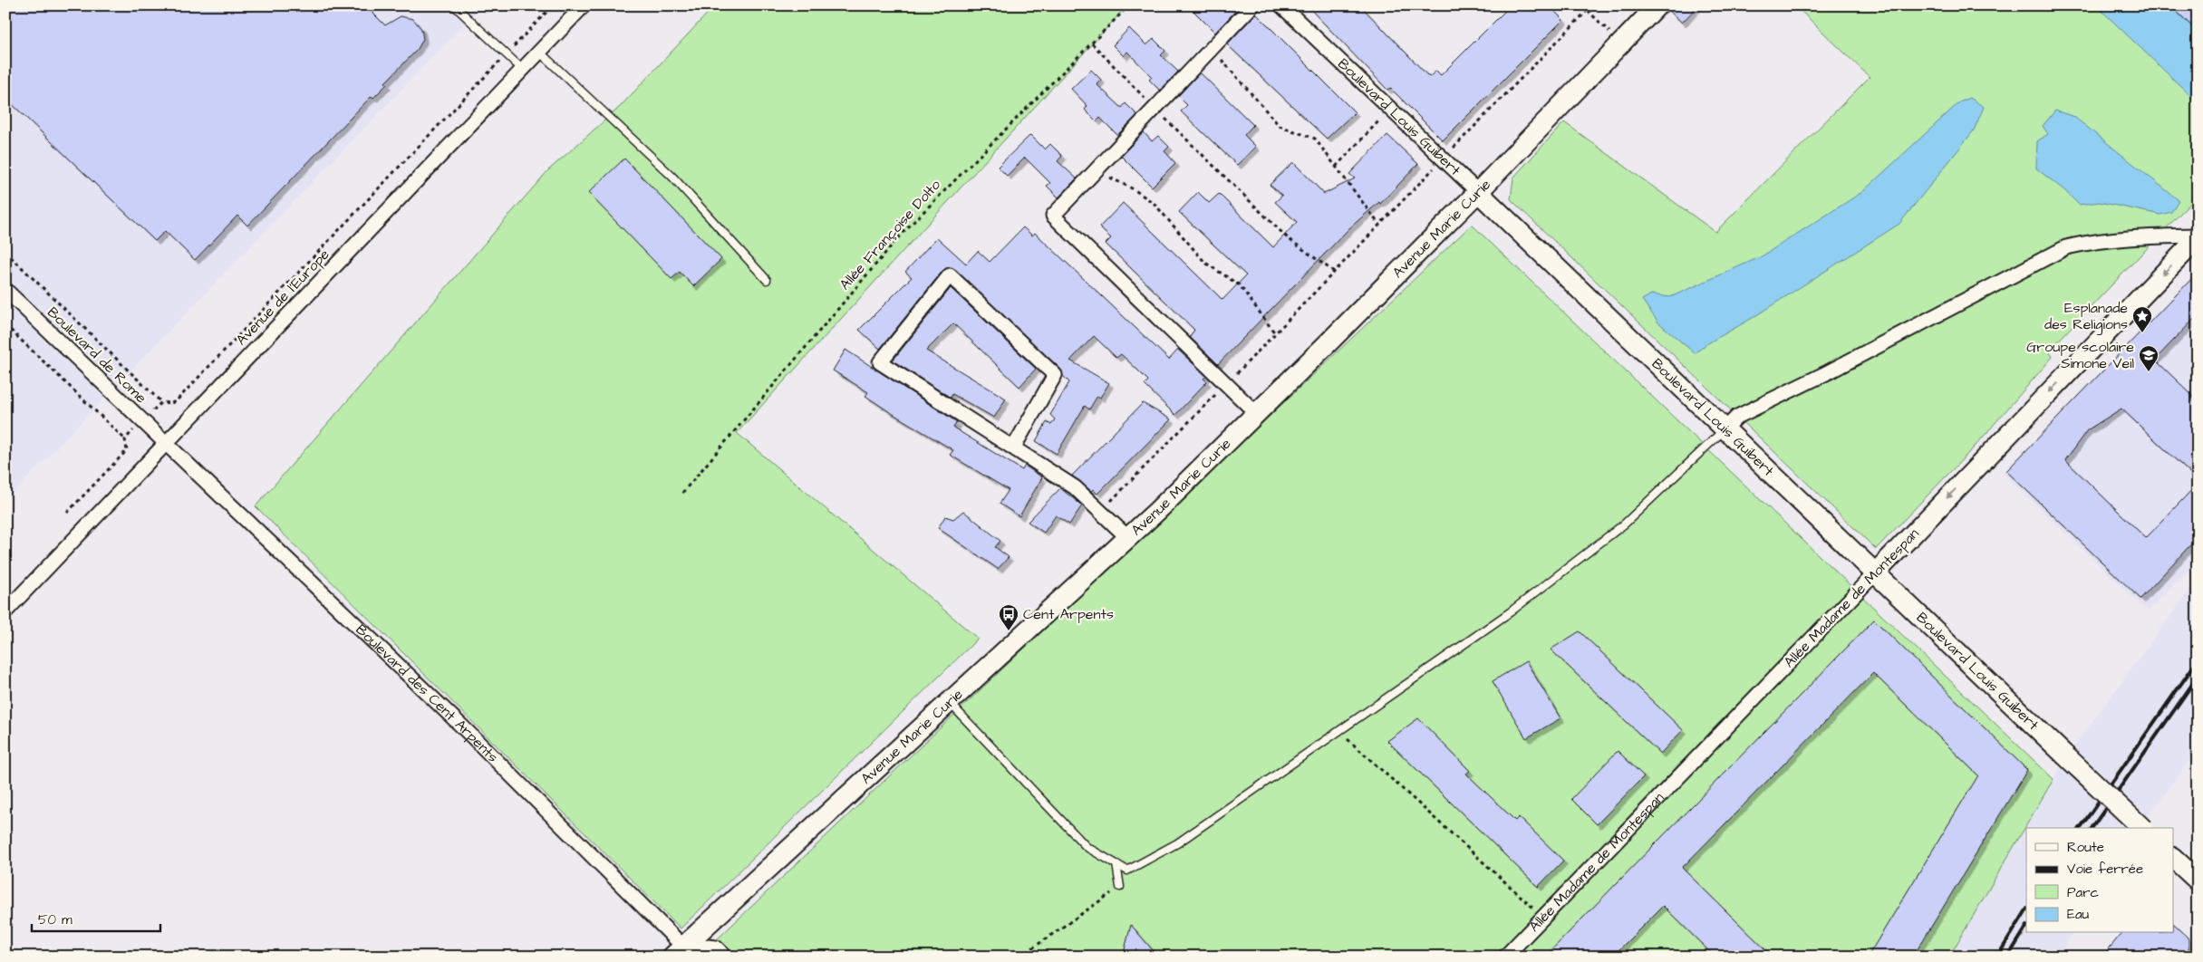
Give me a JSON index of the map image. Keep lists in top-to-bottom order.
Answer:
{
  "streets": {
    "street": [
      "Boulevard Louis Guibert",
      "Avenue Marie Curie",
      "Avenue de l'Europe",
      "Boulevard de Rome",
      "Allée Madame de Montespan",
      "Boulevard des Cent Arpents"
    ],
    "path": ["Allée Françoise Dolto"]
  },
  "crossings": [
    ["Boulevard Louis Guibert", "Avenue Marie Curie"],
    ["Boulevard Louis Guibert", "Allée Madame de Montespan"],
    ["Avenue Marie Curie", "Boulevard des Cent Arpents"],
    ["Avenue de l'Europe", "Boulevard de Rome"],
    ["Avenue de l'Europe", "Boulevard des Cent Arpents"],
    ["Boulevard de Rome", "Boulevard des Cent Arpents"]
  ],
  "one_way": ["Allée Madame de Montespan"],
  "places": {
    "place": ["Esplanade des Religions"],
    "school or university": ["Groupe scolaire Simone Veil"],
    "bus stop": ["Cent Arpents"]
  },
  "legend": [
    "Route",
    "Voie ferrée",
    "Parc",
    "Eau"
  ],
  "scale_bar": "50 m"
}
